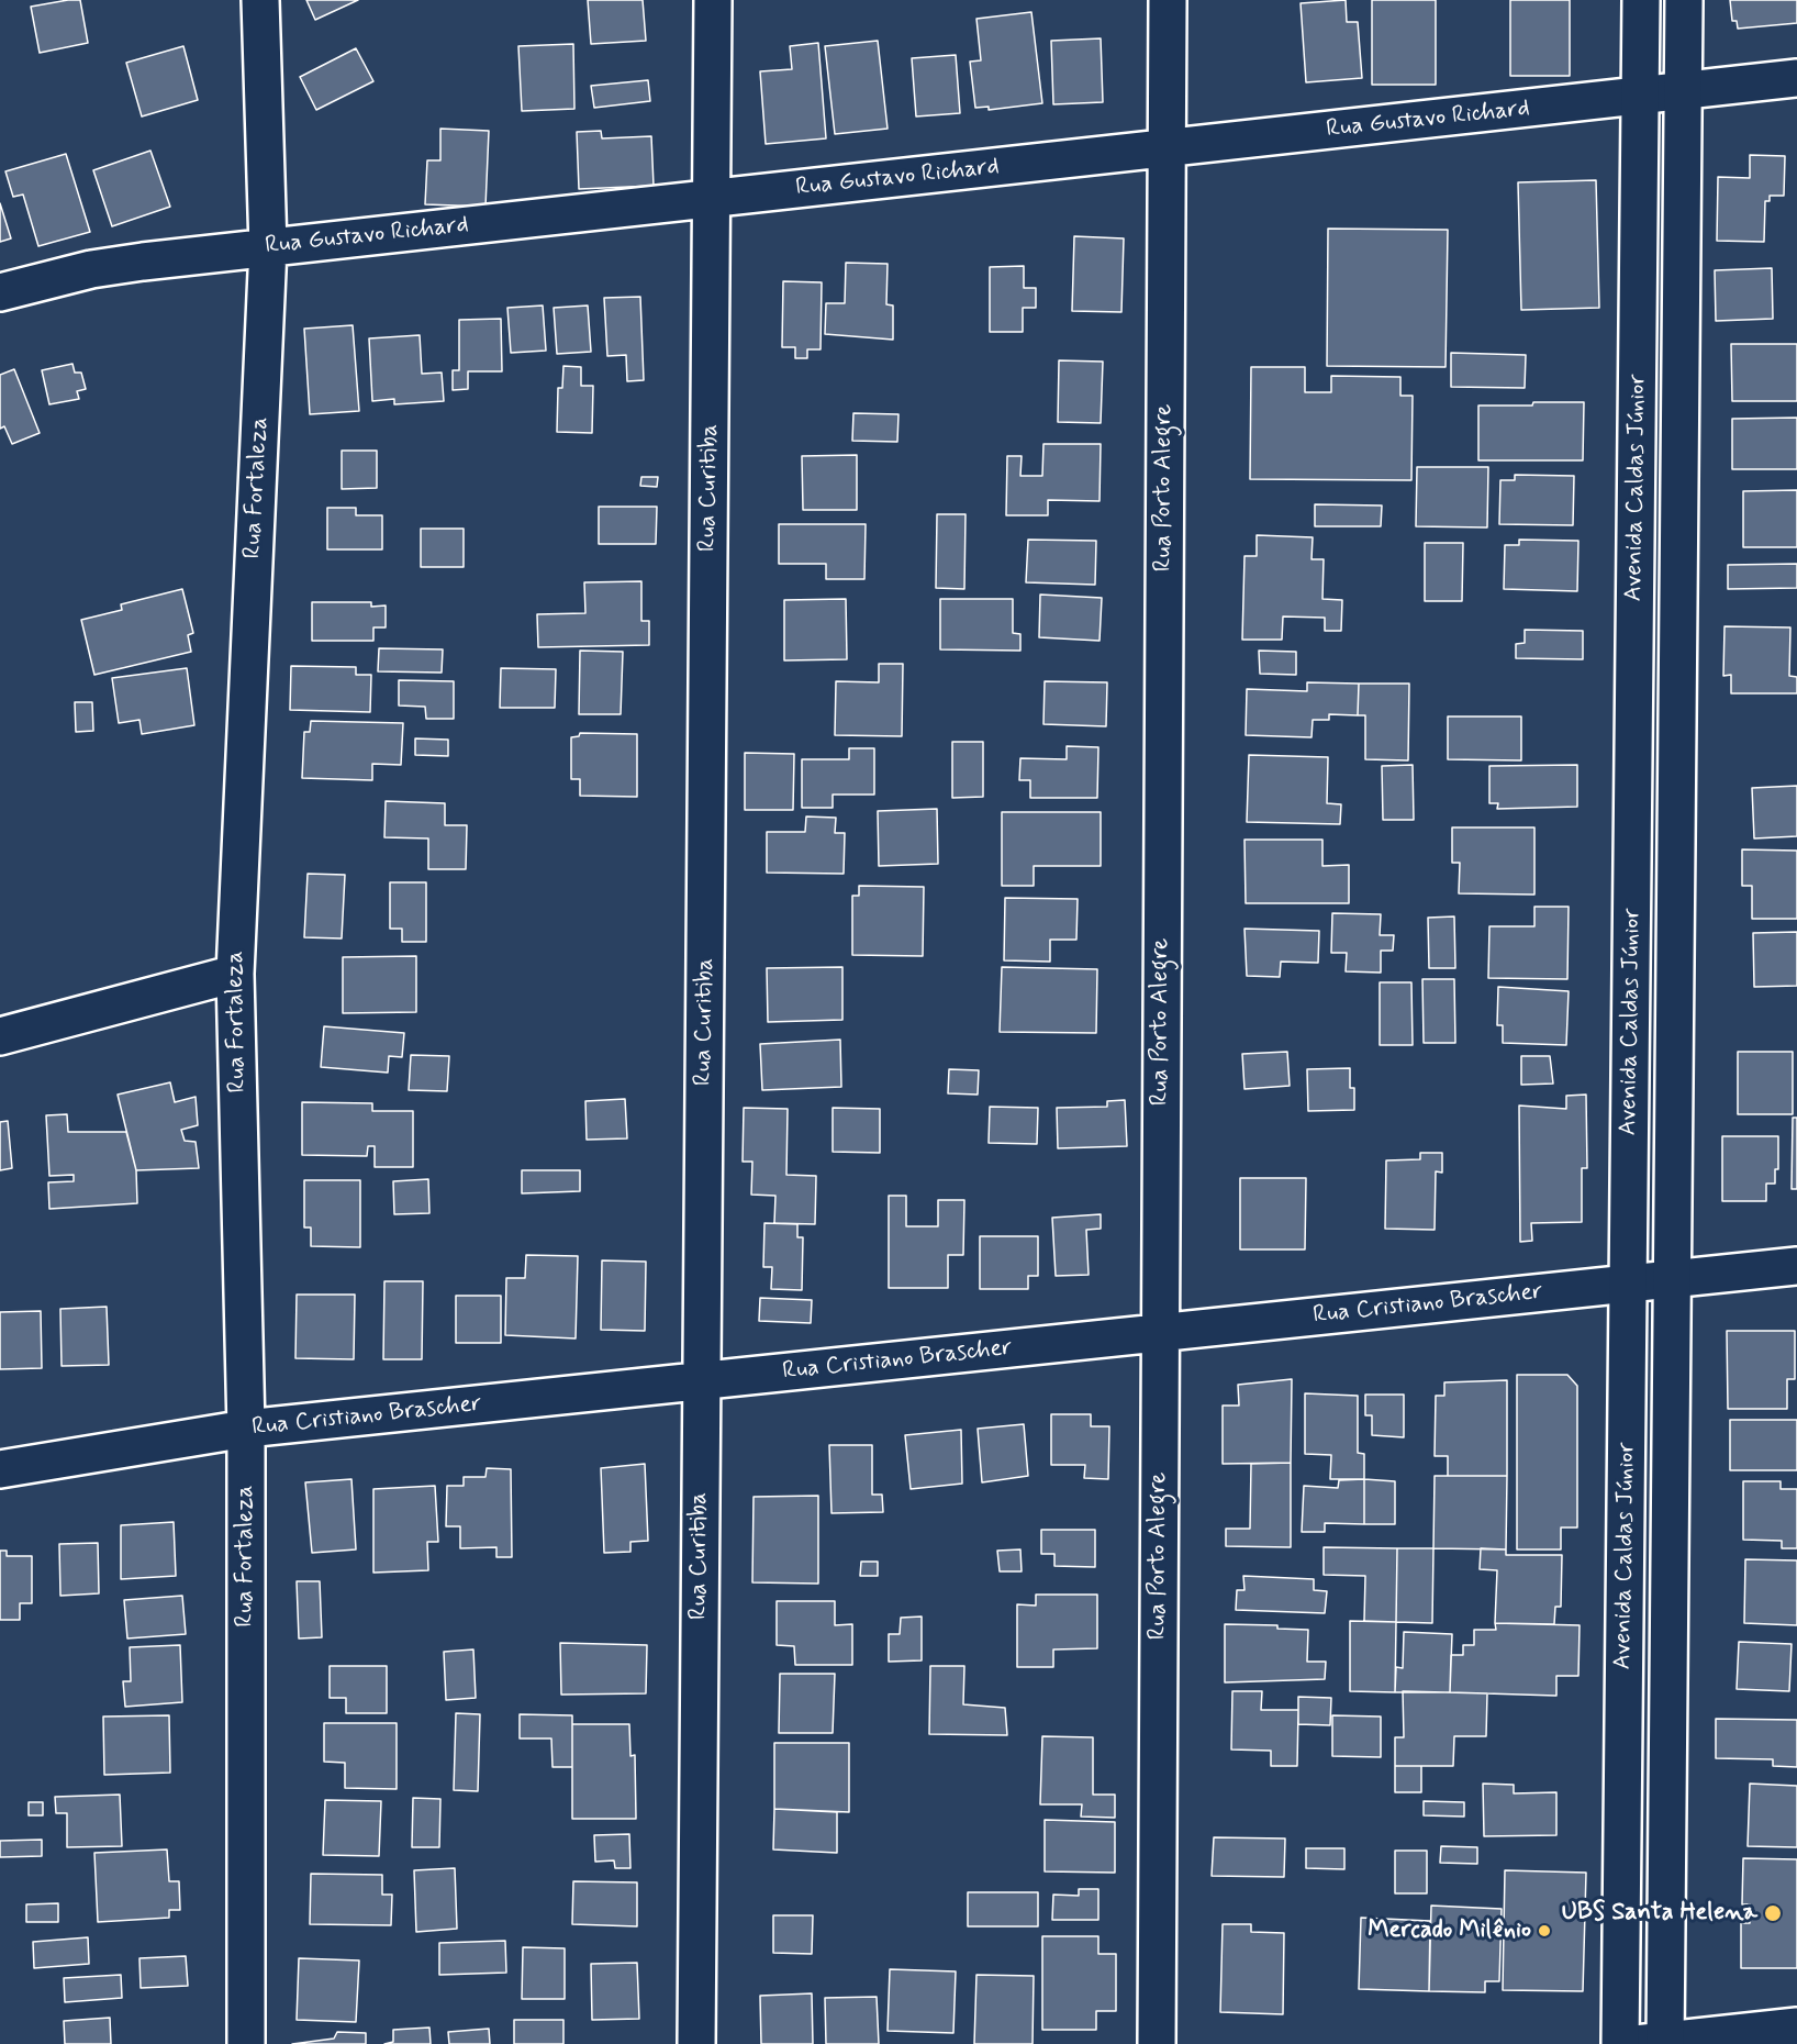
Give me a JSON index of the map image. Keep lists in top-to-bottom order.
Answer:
{
  "streets": {
    "street": [
      "Rua Gustavo Richard",
      "Rua Fortaleza",
      "Rua Curitiba",
      "Rua Porto Alegre",
      "Avenida Caldas Júnior",
      "Rua Cristiano Brascher"
    ]
  },
  "crossings": [
    ["Rua Gustavo Richard", "Rua Fortaleza"],
    ["Rua Gustavo Richard", "Rua Curitiba"],
    ["Rua Gustavo Richard", "Rua Porto Alegre"],
    ["Rua Gustavo Richard", "Avenida Caldas Júnior"],
    ["Rua Fortaleza", "Rua Cristiano Brascher"],
    ["Rua Curitiba", "Rua Cristiano Brascher"],
    ["Rua Porto Alegre", "Rua Cristiano Brascher"],
    ["Avenida Caldas Júnior", "Rua Cristiano Brascher"]
  ],
  "places": ["UBS Santa Helena", "Mercado Milênio"]
}
